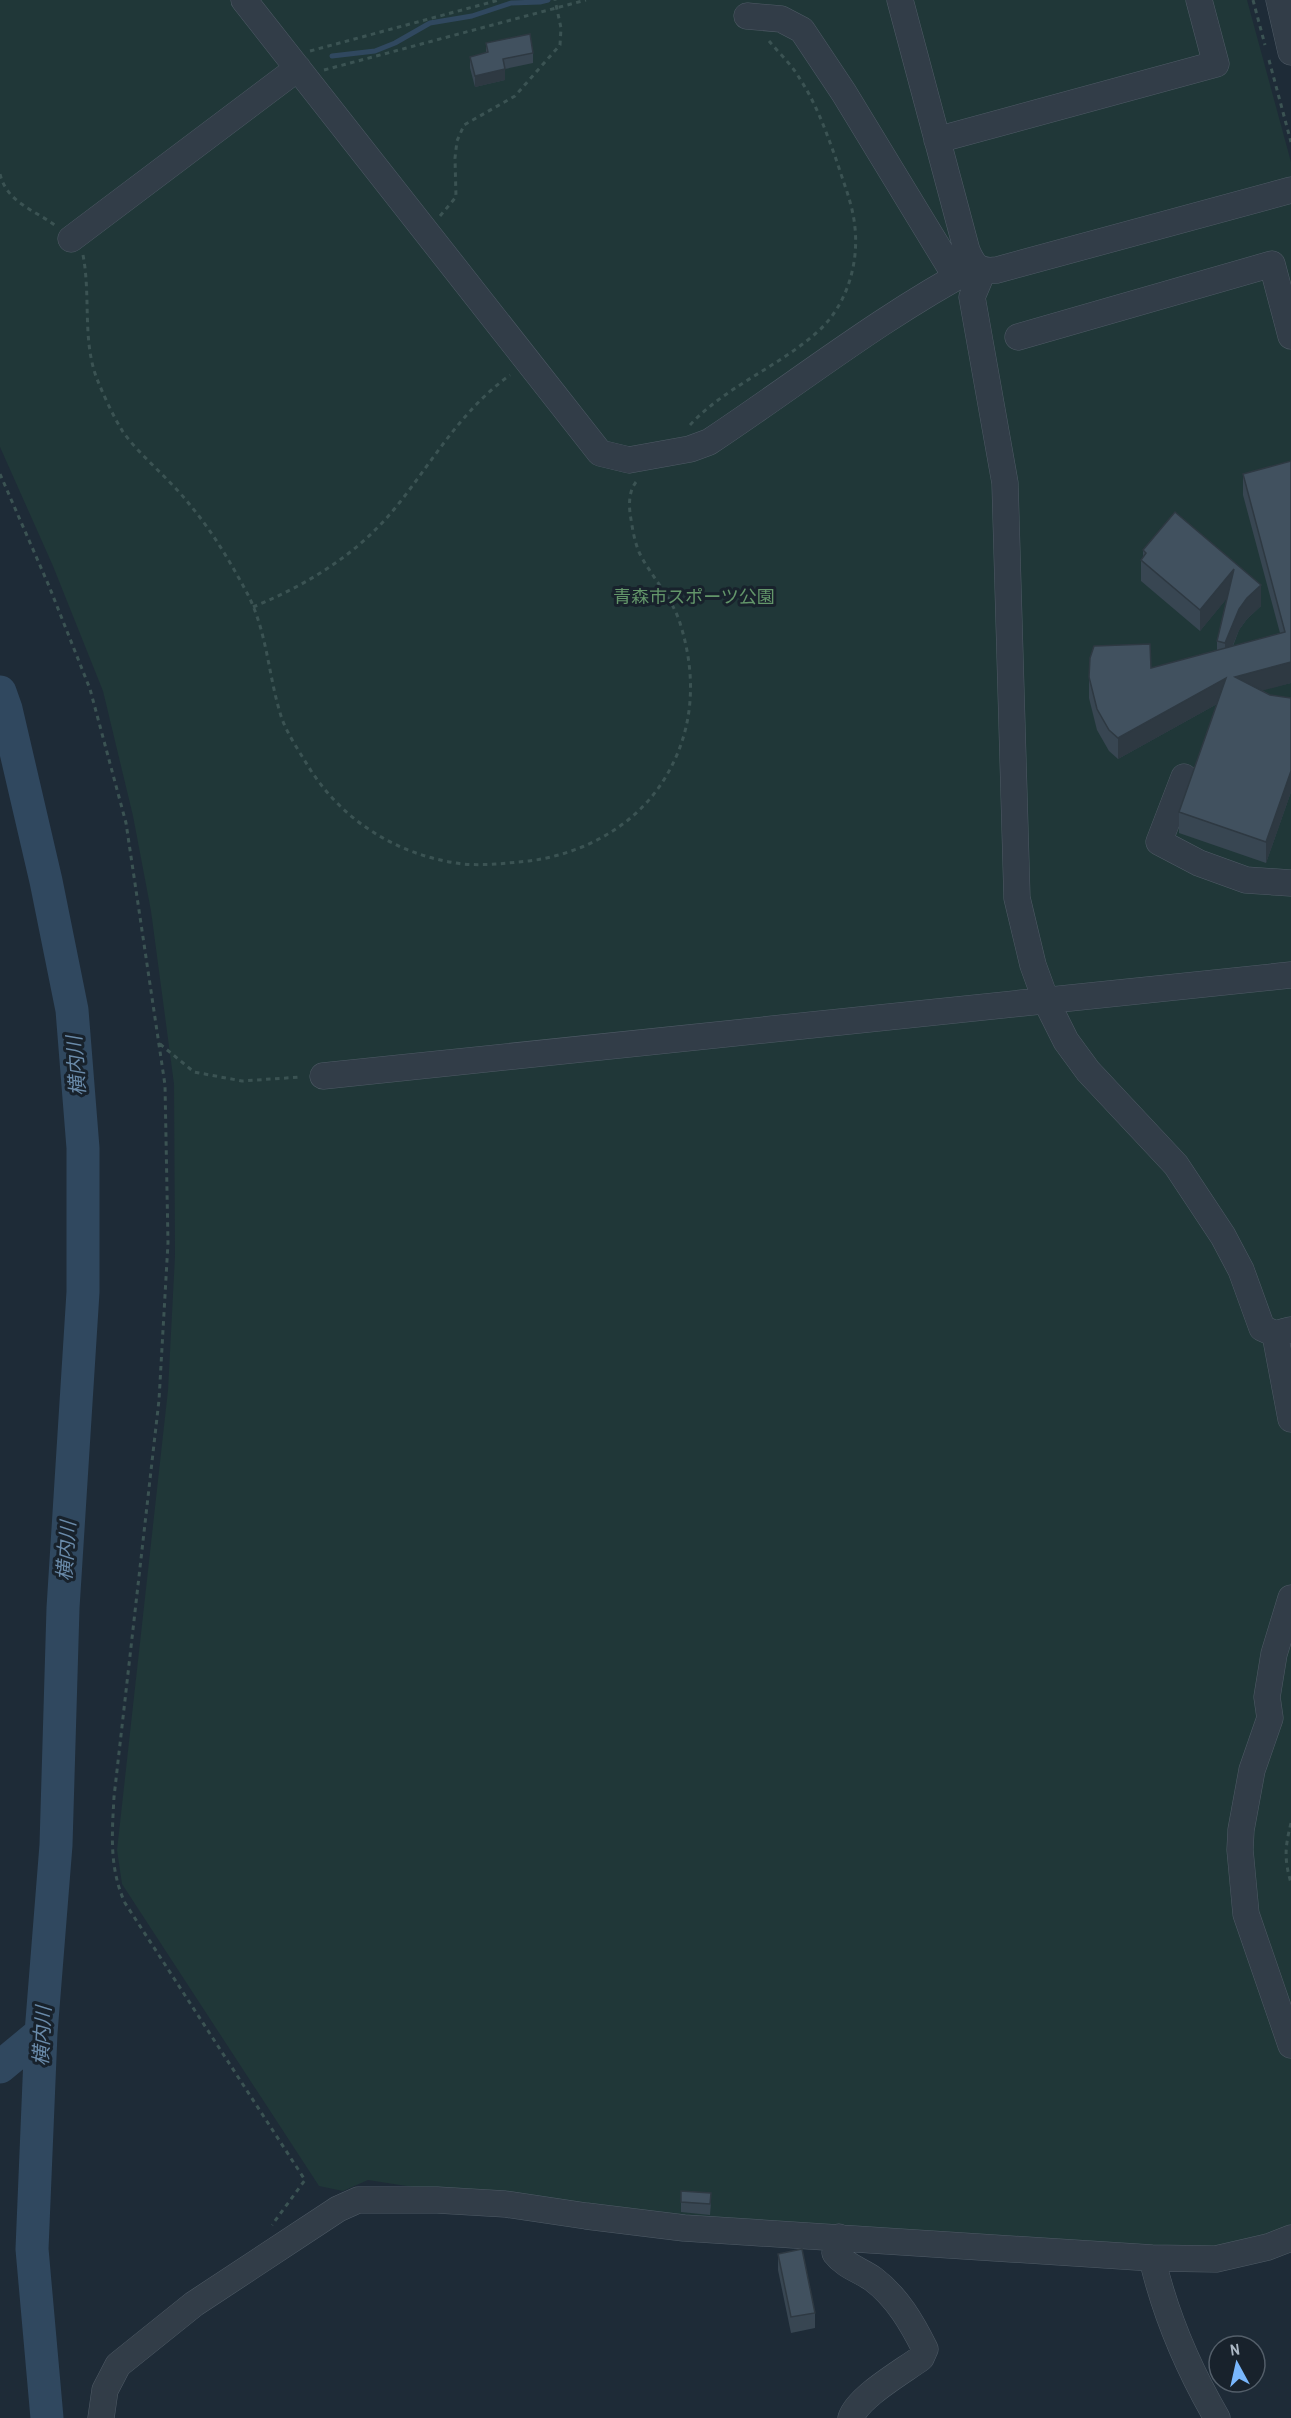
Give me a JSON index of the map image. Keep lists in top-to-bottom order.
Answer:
{
  "water": ["横内川"],
  "parks": ["青森市スポーツ公園"],
  "north": "top"
}
